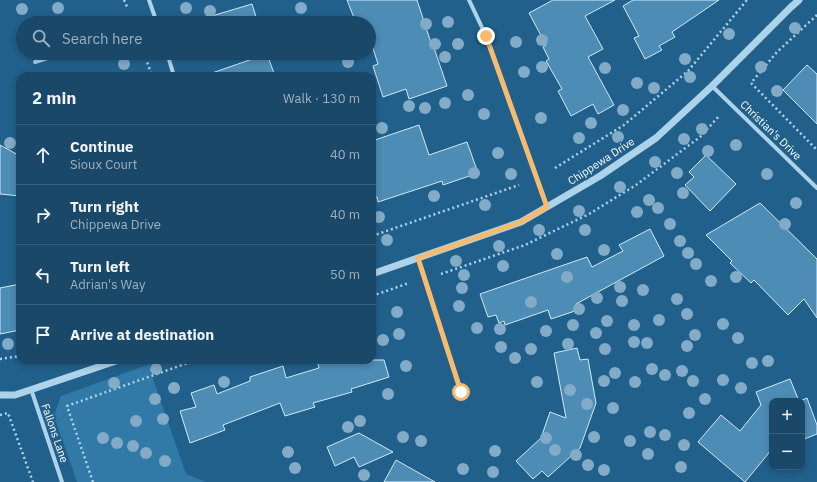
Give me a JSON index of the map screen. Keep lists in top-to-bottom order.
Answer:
{
  "streets": {
    "street": ["Christian's Drive", "Chippewa Drive", "Fallons Lane"]
  },
  "crossings": [
    ["Christian's Drive", "Chippewa Drive"]
  ],
  "page": {
    "search": "Search here",
    "heading": ["2 min", "Walk · 130 m"],
    "list": [
      ["Continue", "Sioux Court", "40 m"],
      ["Turn right", "Chippewa Drive", "40 m"],
      ["Turn left", "Adrian's Way", "50 m"],
      "Arrive at destination"
    ],
    "map_buttons": ["+", "−"]
  }
}
